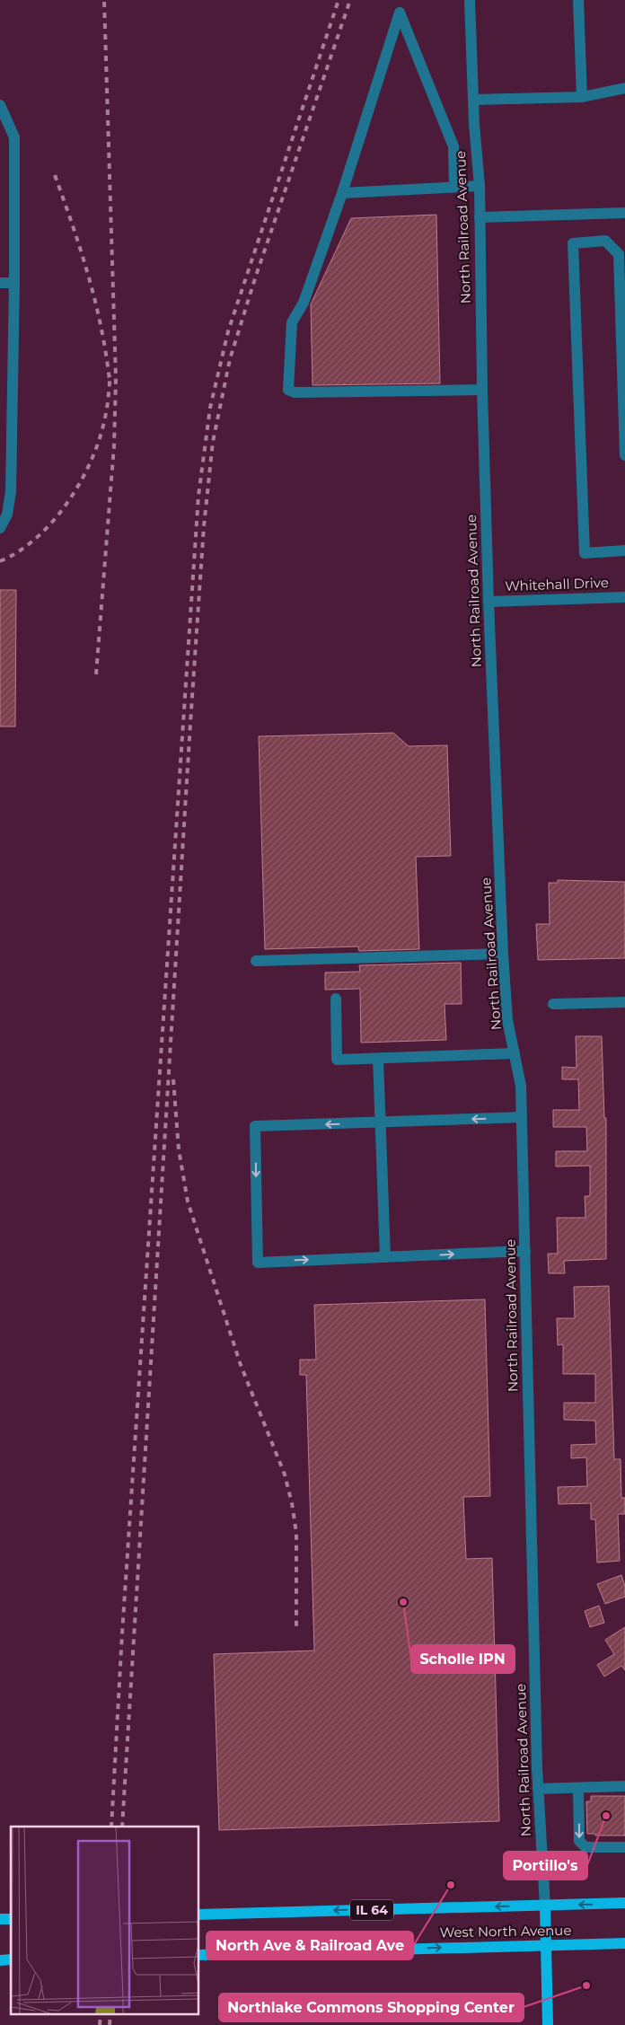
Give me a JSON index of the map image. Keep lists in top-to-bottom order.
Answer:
{
  "streets": {
    "main road": ["IL 64", "West North Avenue"],
    "street": ["North Railroad Avenue", "Whitehall Drive"]
  },
  "crossings": [
    ["North Railroad Avenue", "Whitehall Drive"],
    ["North Railroad Avenue", "West North Avenue"]
  ],
  "places": [
    "Scholle IPN",
    "Portillo's",
    "North Ave & Railroad Ave",
    "Northlake Commons Shopping Center"
  ]
}
